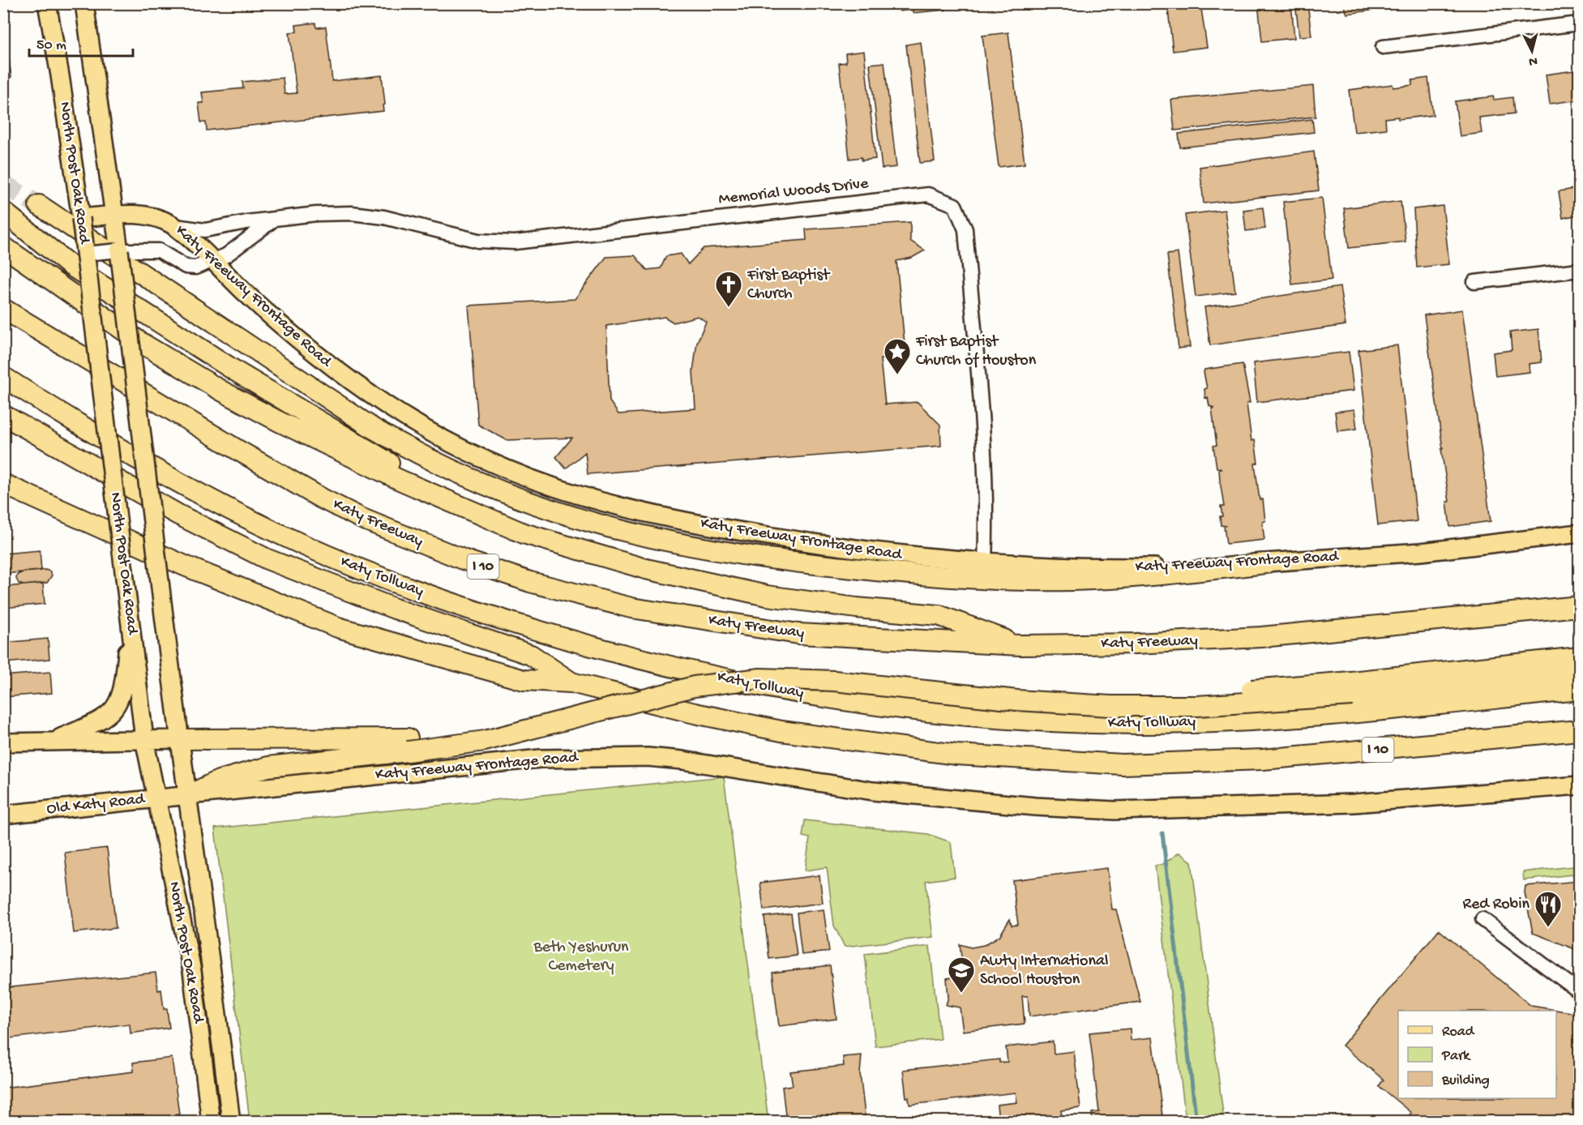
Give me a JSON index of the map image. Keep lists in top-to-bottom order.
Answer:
{
  "streets": {
    "highway": ["Katy Freeway", "I 10", "Katy Tollway"],
    "main road": ["North Post Oak Road", "Katy Freeway Frontage Road", "Old Katy Road"],
    "street": ["Memorial Woods Drive"]
  },
  "crossings": [
    ["North Post Oak Road", "Memorial Woods Drive"],
    ["North Post Oak Road", "Katy Freeway Frontage Road"],
    ["North Post Oak Road", "Old Katy Road"],
    ["Memorial Woods Drive", "Katy Freeway Frontage Road"],
    ["Katy Freeway Frontage Road", "Old Katy Road"]
  ],
  "parks": ["Beth Yeshurun Cemetery"],
  "places": {
    "church": ["First Baptist Church"],
    "place": ["First Baptist Church of Houston"],
    "restaurant": ["Red Robin"],
    "school or university": ["Awty International School Houston"]
  },
  "legend": ["Road", "Park", "Building"],
  "scale_bar": "50 m",
  "north": "bottom"
}
